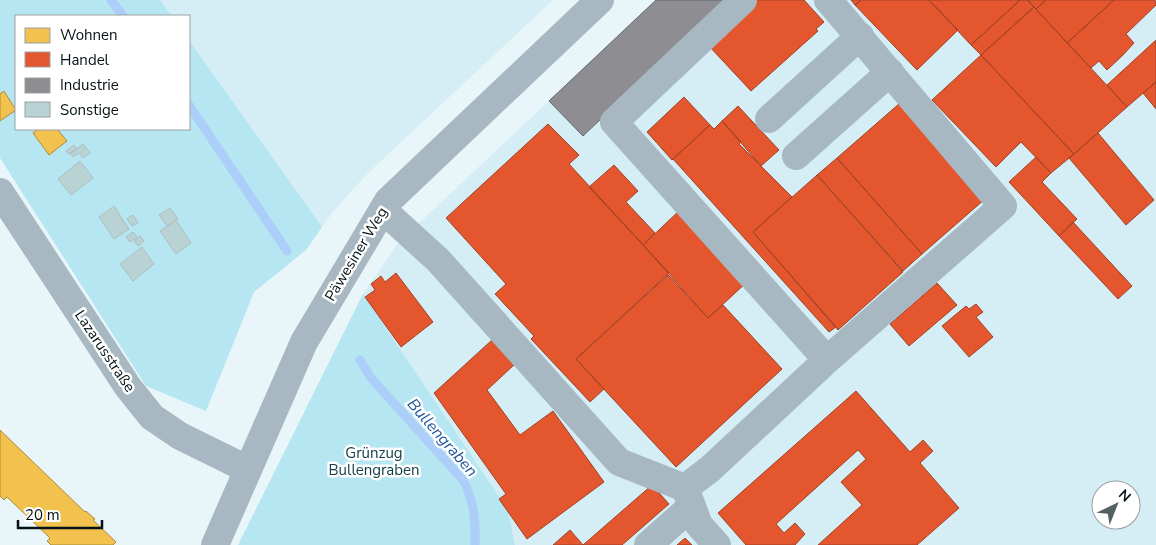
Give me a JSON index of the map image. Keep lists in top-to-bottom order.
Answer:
{
  "streets": {
    "street": ["Päwesiner Weg", "Lazarusstraße"]
  },
  "crossings": [
    ["Päwesiner Weg", "Lazarusstraße"]
  ],
  "water": ["Bullengraben"],
  "parks": ["Grünzug Bullengraben"],
  "legend": [
    "Wohnen",
    "Handel",
    "Industrie",
    "Sonstige"
  ],
  "scale_bar": "20 m",
  "north": "top right"
}
